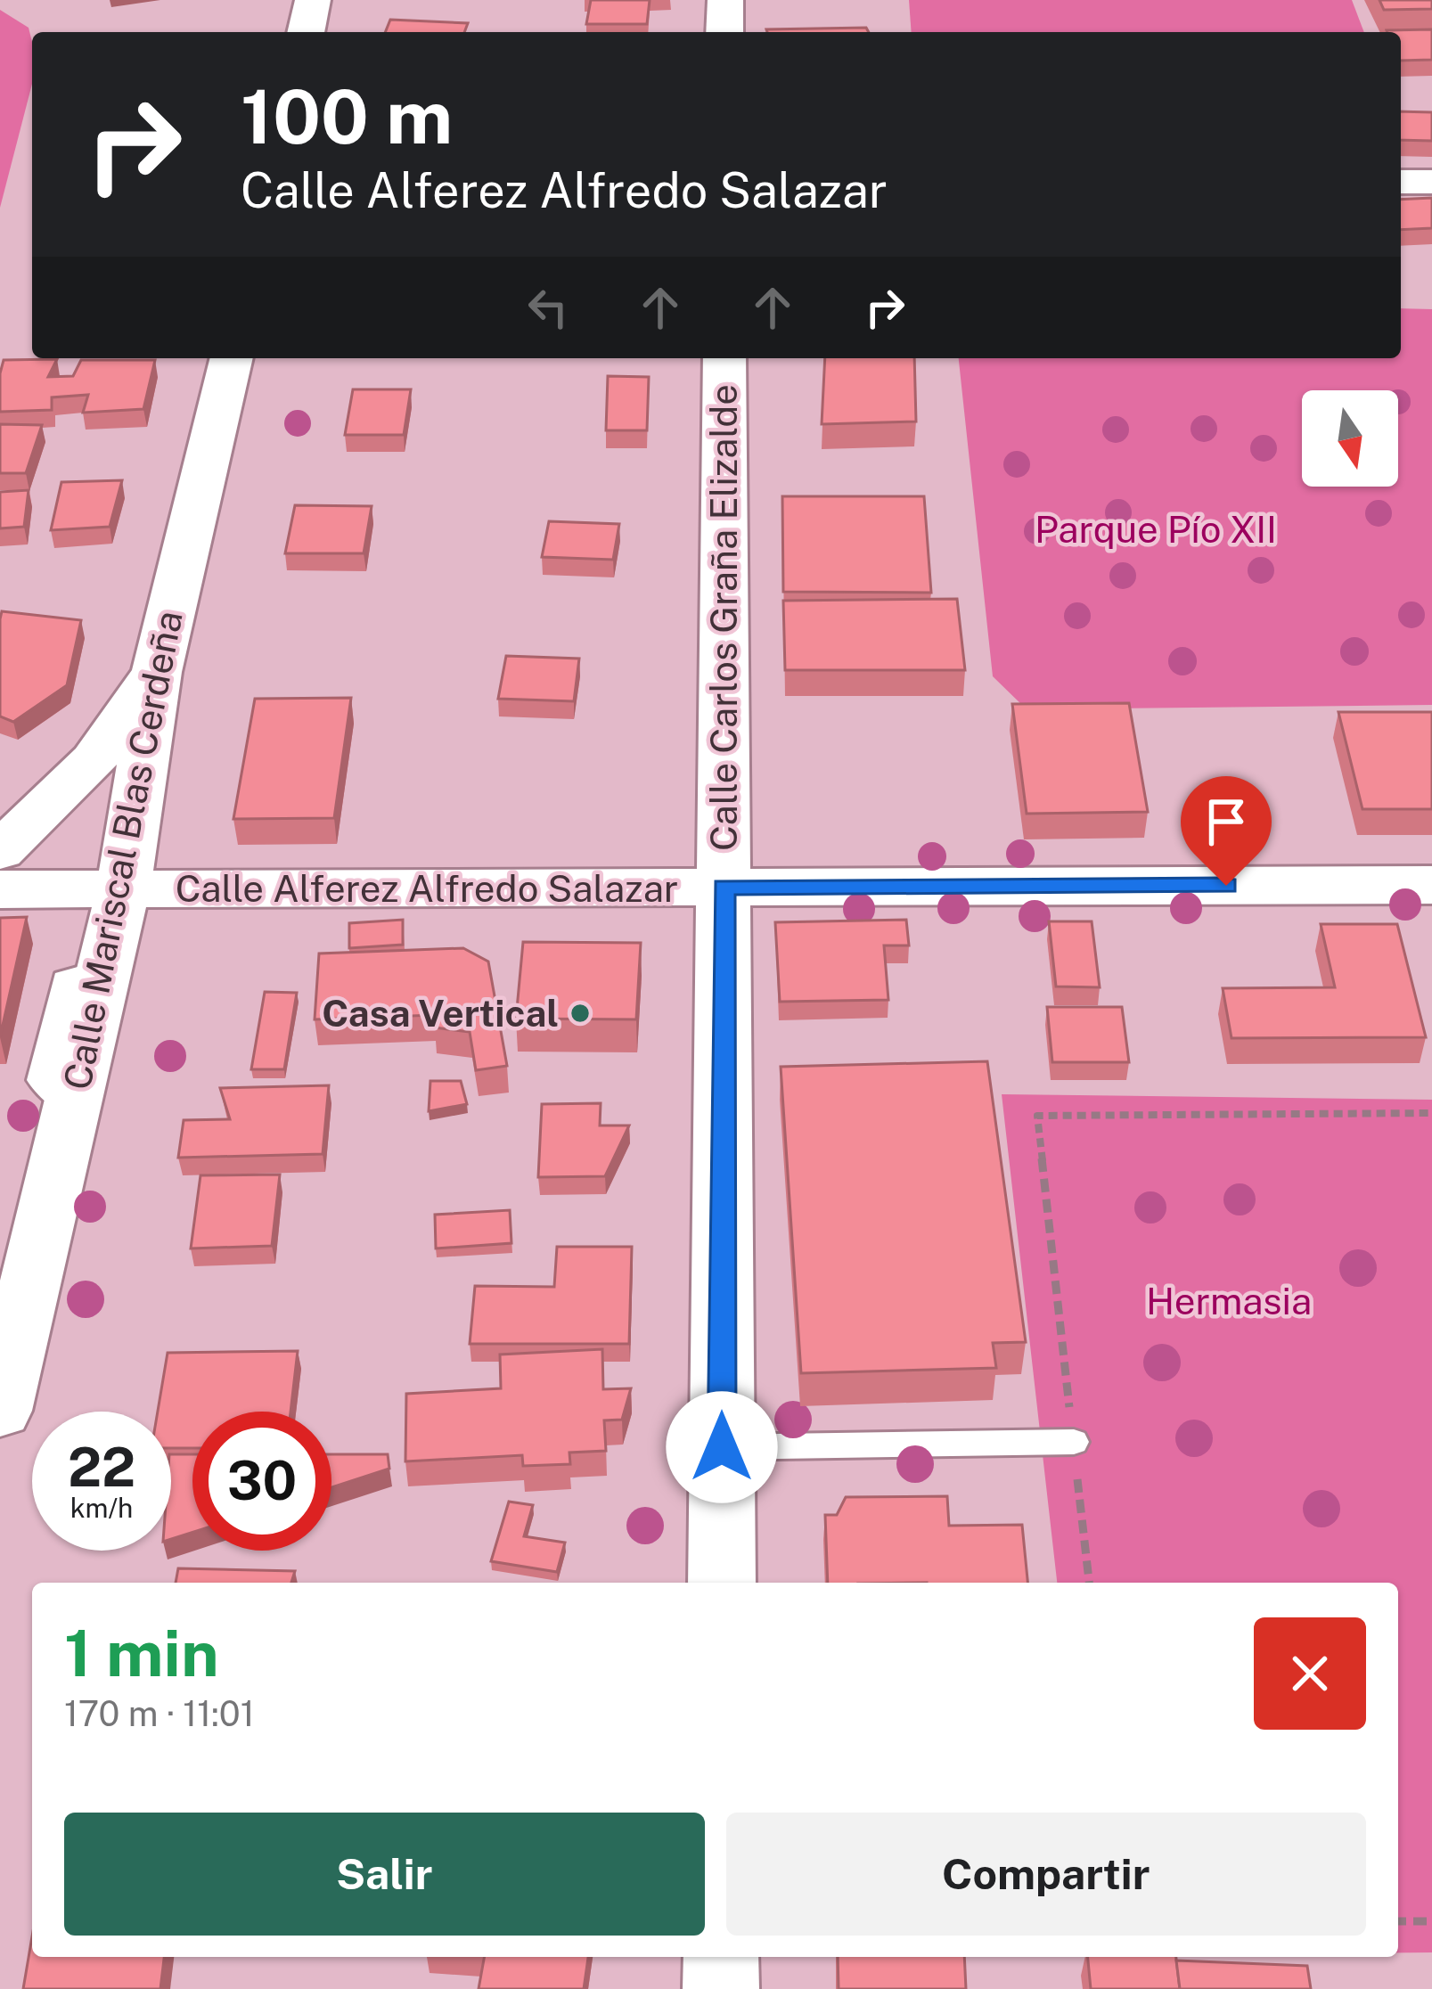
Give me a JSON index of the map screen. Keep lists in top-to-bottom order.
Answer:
{
  "streets": {
    "street": ["Calle Carlos Graña Elizalde", "Calle Mariscal Blas Cerdeña", "Calle Alferez Alfredo Salazar"]
  },
  "crossings": [
    ["Calle Carlos Graña Elizalde", "Calle Alferez Alfredo Salazar"],
    ["Calle Mariscal Blas Cerdeña", "Calle Alferez Alfredo Salazar"]
  ],
  "parks": ["Parque Pío XII", "Hermasia"],
  "places": ["Casa Vertical"],
  "north": "bottom",
  "page": {
    "turn": ["100 m", "Calle Alferez Alfredo Salazar"],
    "speed": "22 km/h",
    "limit": "30",
    "heading": ["1 min", "170 m · 11:01"],
    "buttons": ["Salir", "Compartir"]
  }
}
